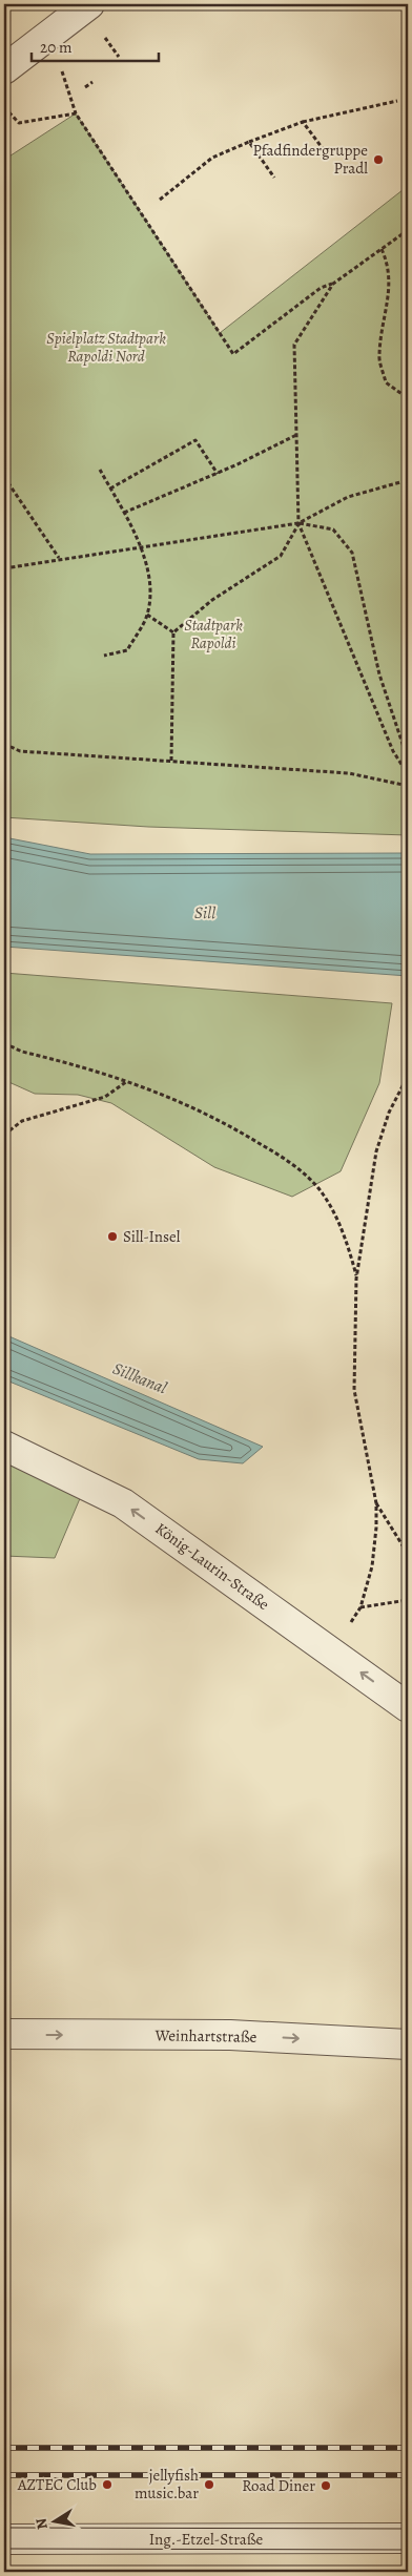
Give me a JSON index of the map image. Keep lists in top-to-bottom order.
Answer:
{
  "streets": {
    "street": ["König-Laurin-Straße", "Weinhartstraße", "Ing.-Etzel-Straße"]
  },
  "one_way": ["König-Laurin-Straße", "Weinhartstraße"],
  "water": ["Sill", "Sillkanal"],
  "parks": ["Spielplatz Stadtpark Rapoldi Nord", "Stadtpark Rapoldi"],
  "places": [
    "Pfadfindergruppe Pradl",
    "Sill-Insel",
    "AZTEC Club",
    "jellyfish music.bar",
    "Road Diner"
  ],
  "scale_bar": "20 m",
  "north": "left"
}
